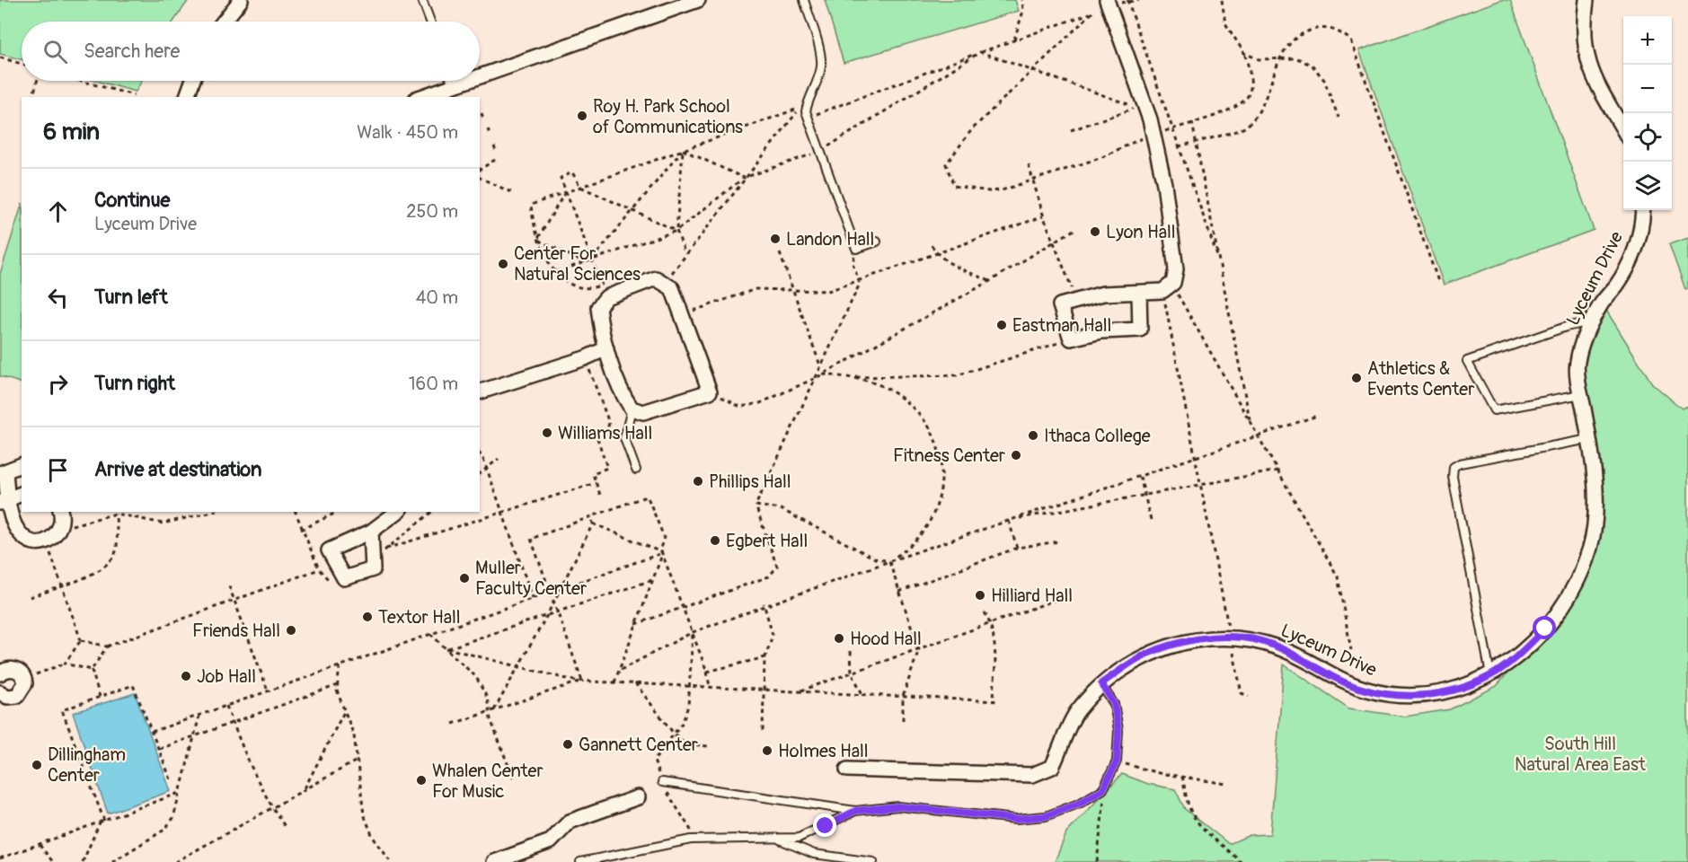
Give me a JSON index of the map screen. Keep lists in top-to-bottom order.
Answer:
{
  "streets": {
    "street": ["Lyceum Drive"]
  },
  "parks": ["South Hill Natural Area East"],
  "places": [
    "Roy H. Park School of Communications",
    "Lyon Hall",
    "Landon Hall",
    "Center For Natural Sciences",
    "Eastman Hall",
    "Athletics & Events Center",
    "Williams Hall",
    "Ithaca College",
    "Fitness Center",
    "Phillips Hall",
    "Egbert Hall",
    "Muller Faculty Center",
    "Hilliard Hall",
    "Textor Hall",
    "Friends Hall",
    "Hood Hall",
    "Job Hall",
    "Gannett Center",
    "Holmes Hall",
    "Dillingham Center",
    "Whalen Center For Music"
  ],
  "page": {
    "map_buttons": ["+", "−"],
    "search": "Search here",
    "heading": ["6 min", "Walk · 450 m"],
    "list": [
      ["Continue", "Lyceum Drive", "250 m"],
      ["Turn left", "40 m"],
      ["Turn right", "160 m"],
      "Arrive at destination"
    ]
  }
}
